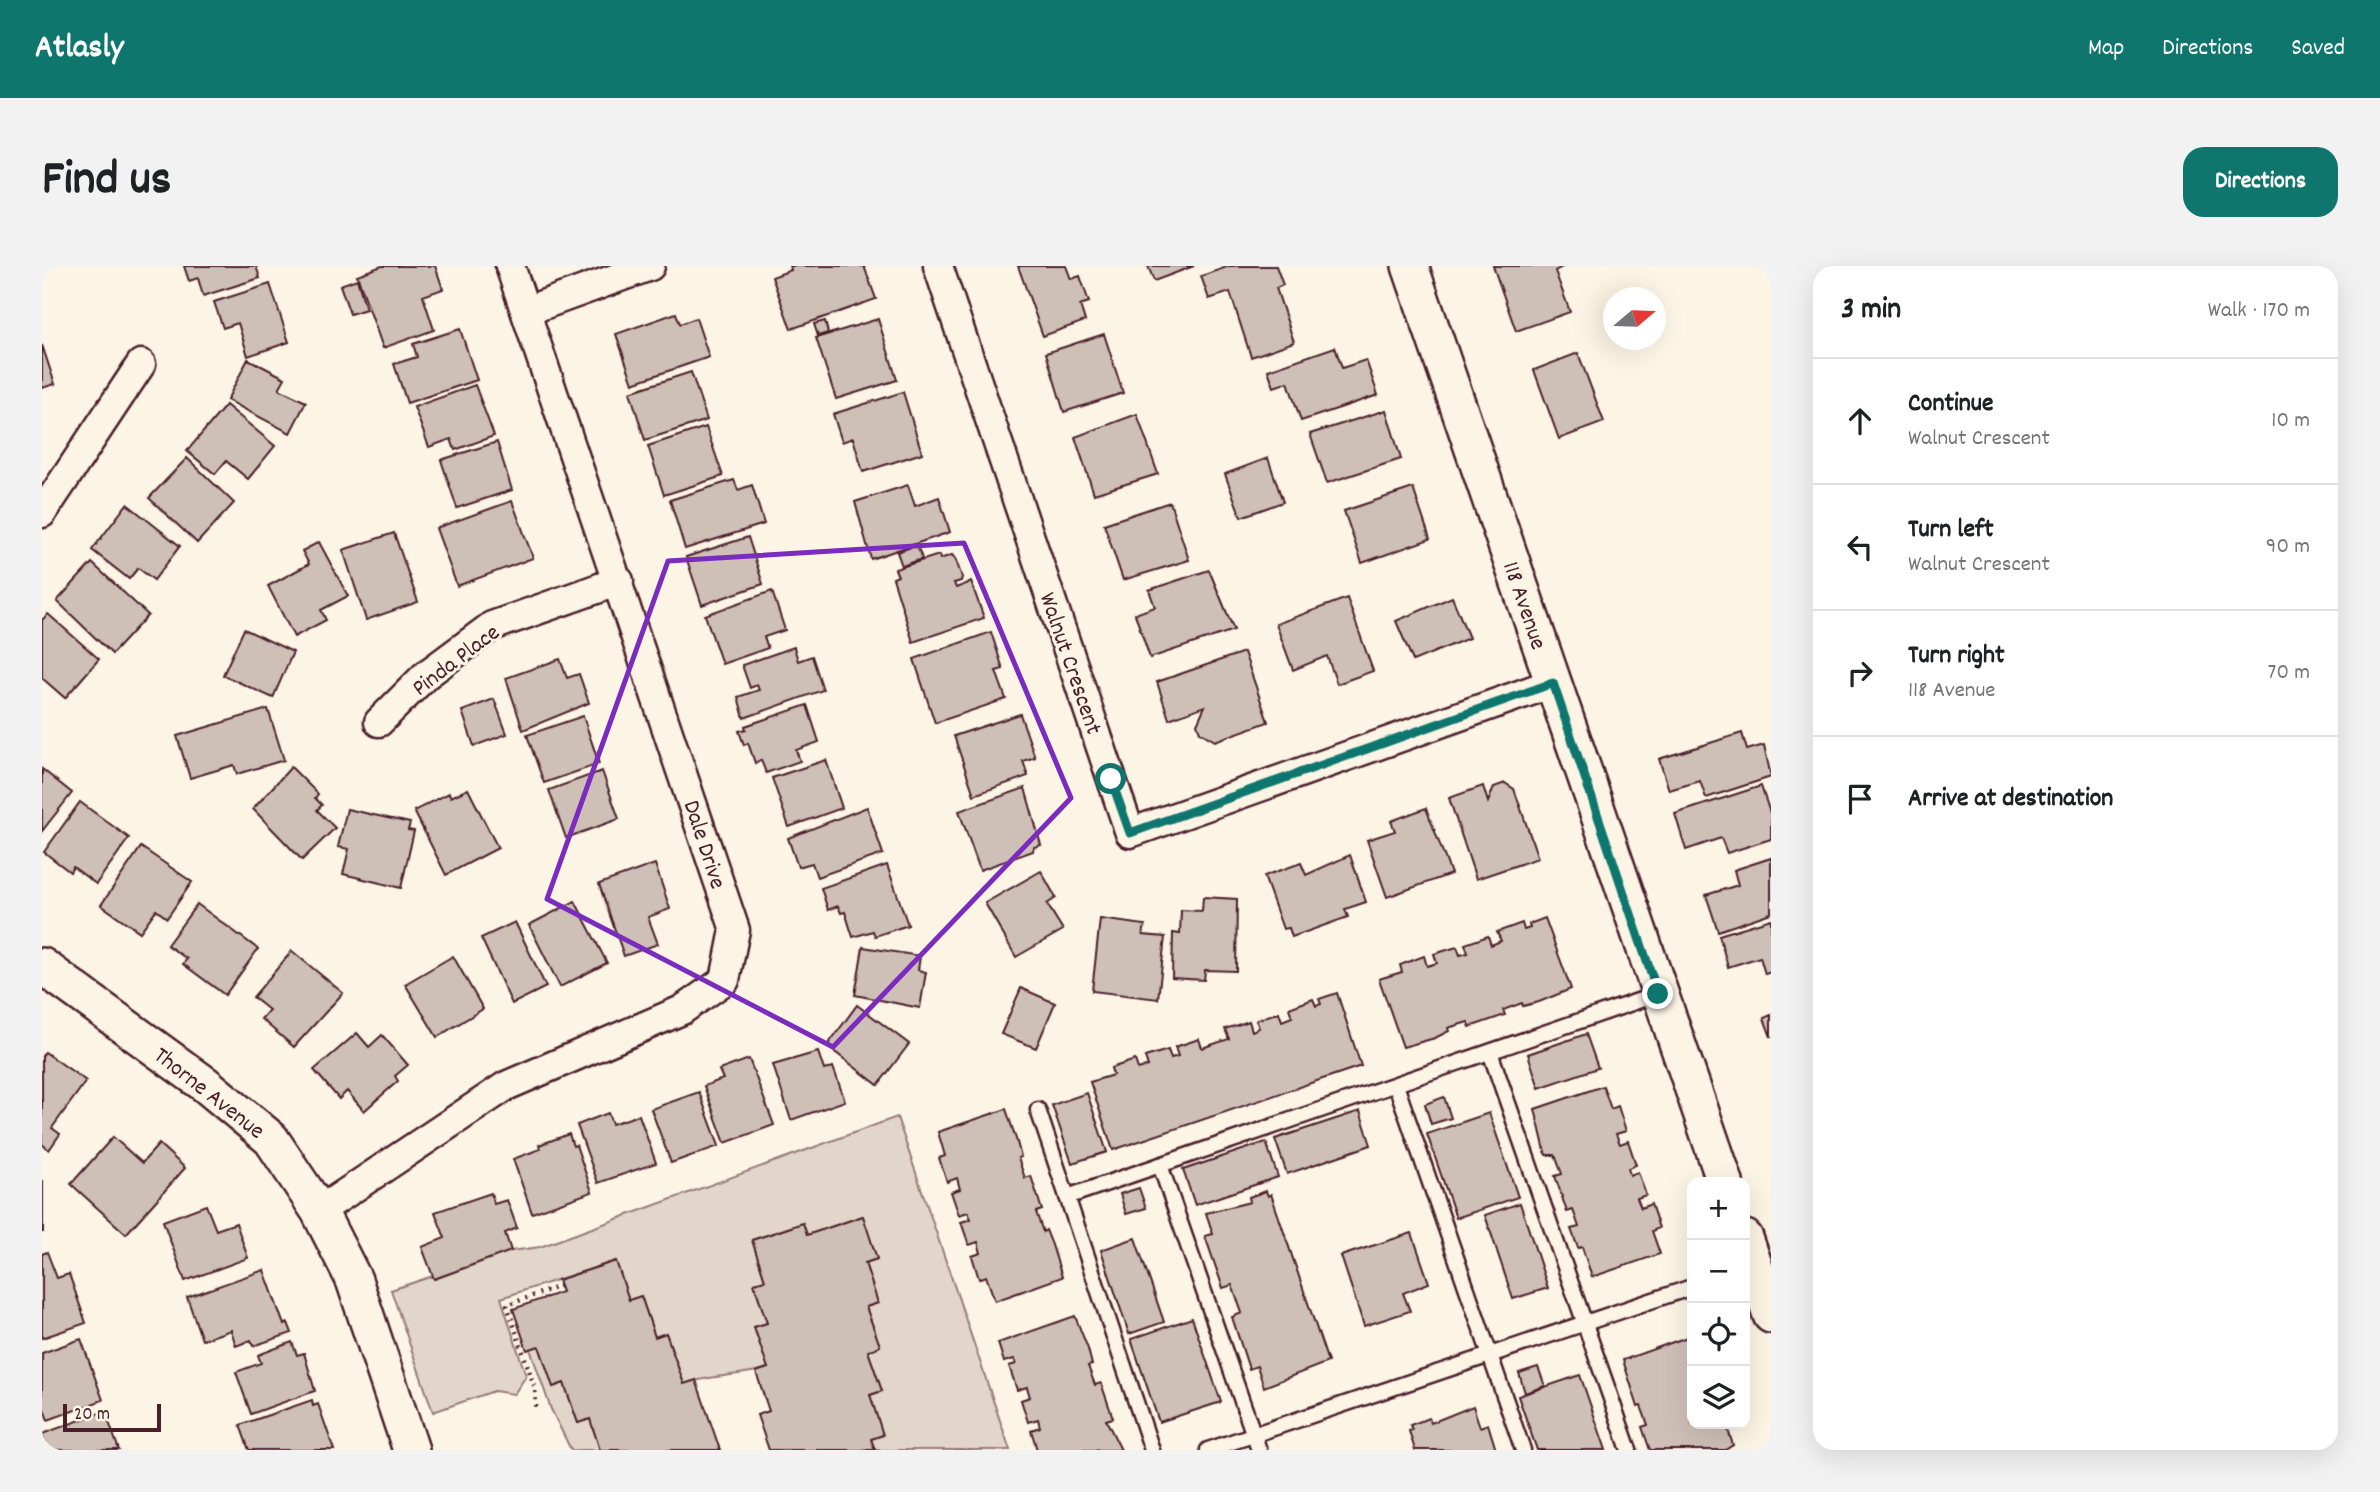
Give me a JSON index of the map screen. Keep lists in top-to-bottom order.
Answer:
{
  "streets": {
    "street": [
      "118 Avenue",
      "Pinda Place",
      "Walnut Crescent",
      "Dale Drive",
      "Thorne Avenue"
    ]
  },
  "crossings": [
    ["118 Avenue", "Walnut Crescent"],
    ["Pinda Place", "Dale Drive"],
    ["Dale Drive", "Thorne Avenue"]
  ],
  "scale_bar": "20 m",
  "north": "right",
  "page": {
    "header": "Atlasly",
    "nav": ["Map", "Directions", "Saved"],
    "title": "Find us",
    "buttons": "Directions",
    "heading": ["3 min", "Walk · 170 m"],
    "list": [
      ["Continue", "Walnut Crescent", "10 m"],
      ["Turn left", "Walnut Crescent", "90 m"],
      ["Turn right", "118 Avenue", "70 m"],
      "Arrive at destination"
    ],
    "map_buttons": ["+", "−"],
    "scale": "20 m"
  }
}
